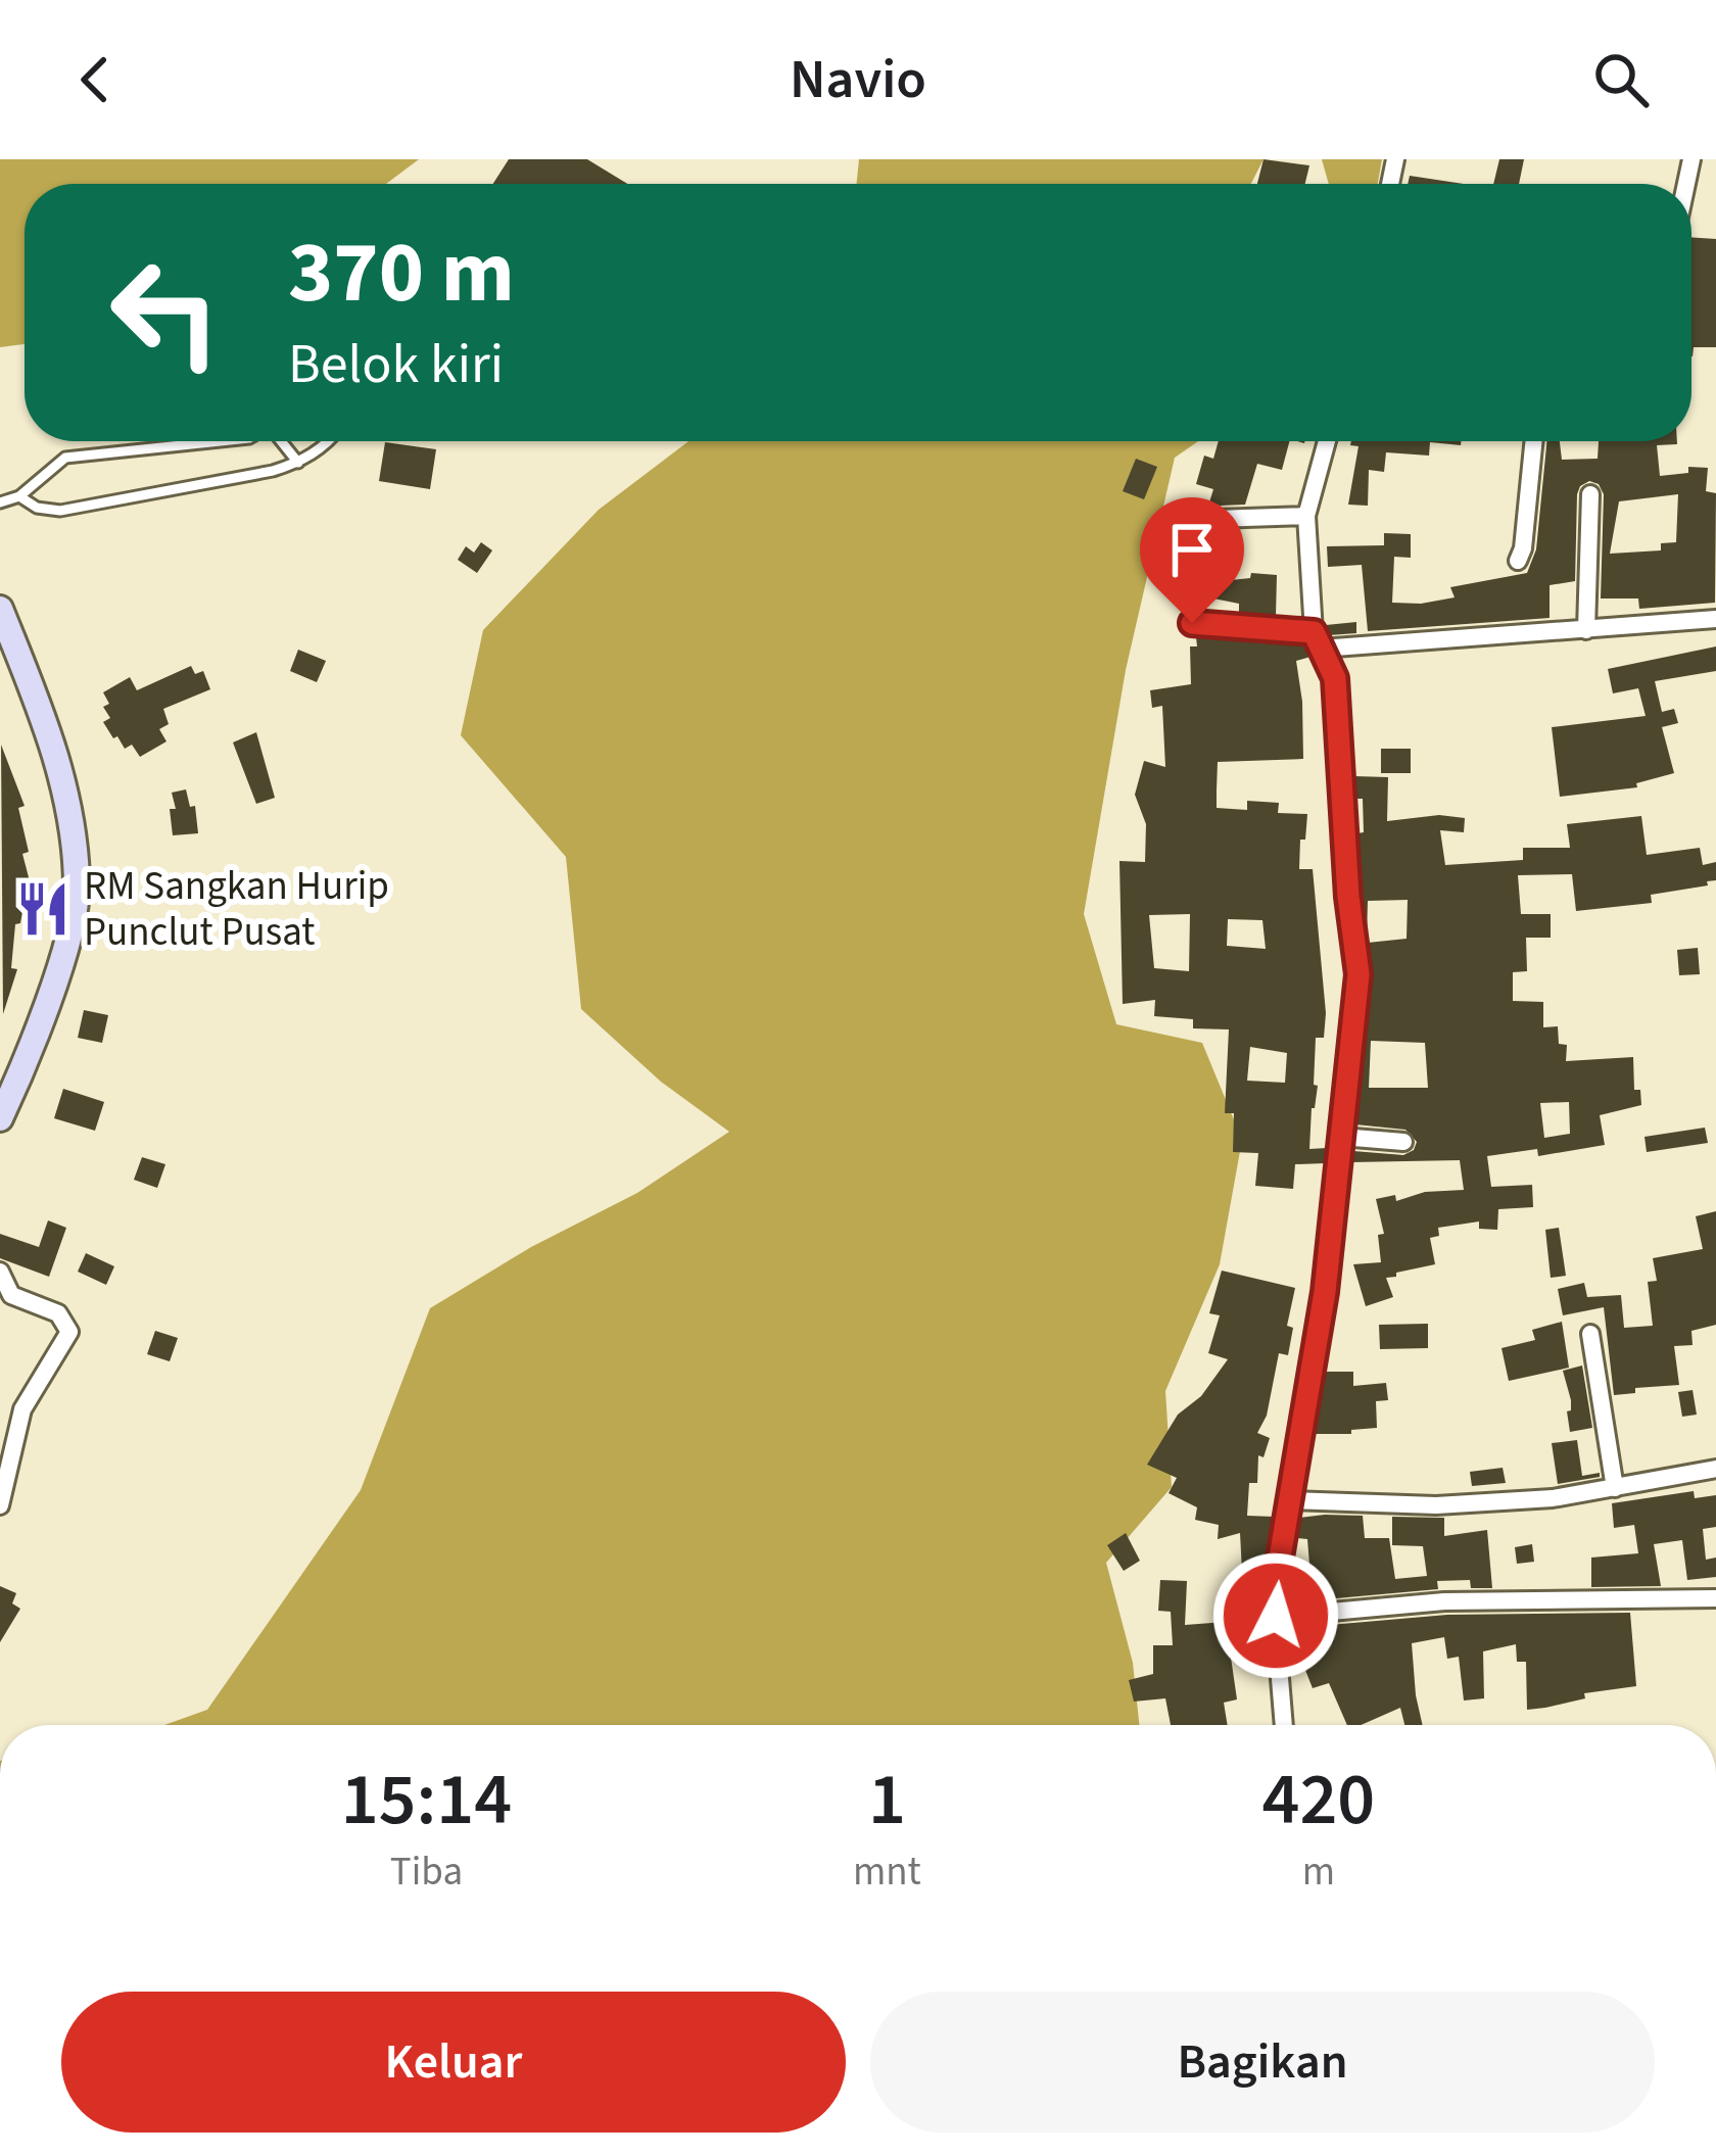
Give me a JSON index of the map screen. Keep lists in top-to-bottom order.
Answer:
{
  "places": {
    "restaurant": ["RM Sangkan Hurip Punclut Pusat"]
  },
  "page": {
    "header": "Navio",
    "turn": ["370 m", "Belok kiri"],
    "eta": [
      "15:14",
      "Tiba",
      "1",
      "mnt",
      "420",
      "m"
    ],
    "buttons": ["Keluar", "Bagikan"]
  }
}
